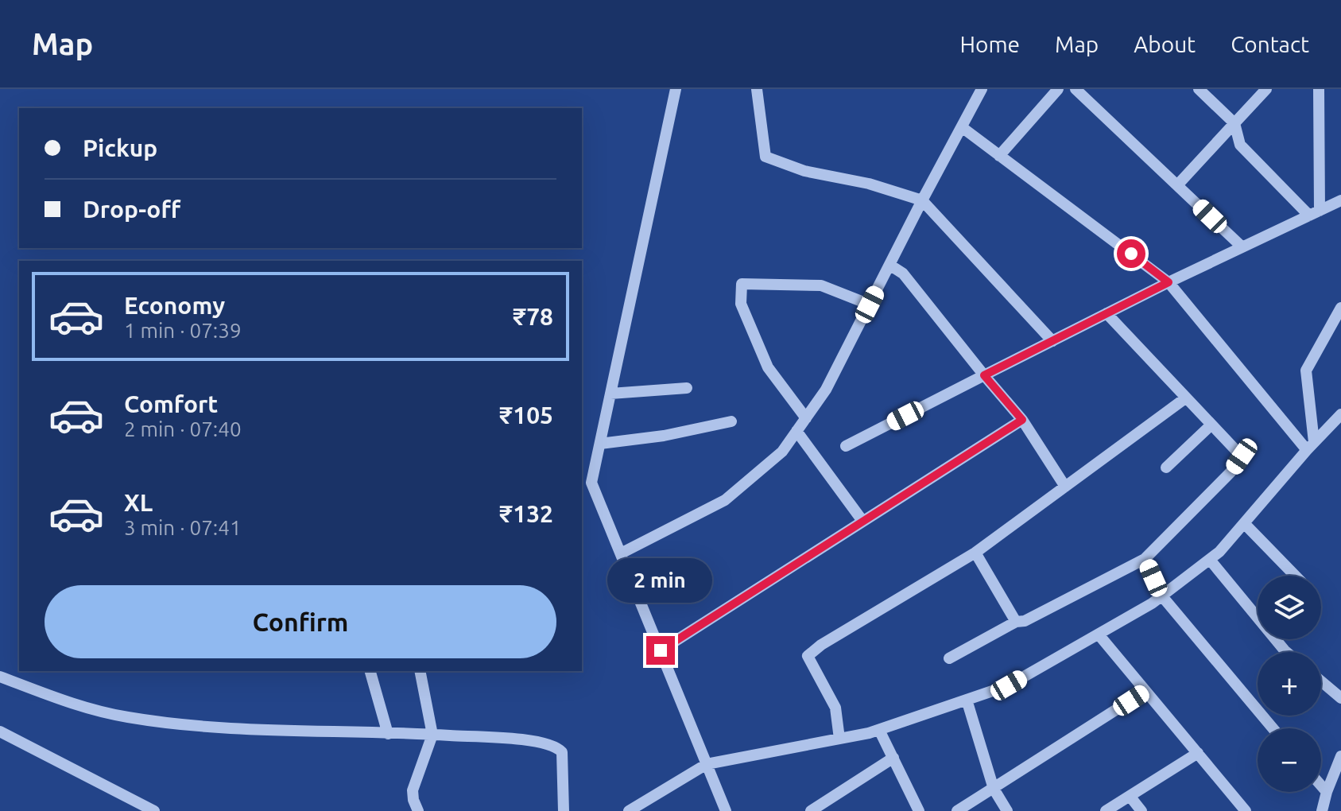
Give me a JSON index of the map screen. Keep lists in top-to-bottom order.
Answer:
{
  "page": {
    "header": "Map",
    "nav": [
      "Home",
      "Map",
      "About",
      "Contact"
    ],
    "banner": ["Pickup", "Drop-off"],
    "list": [
      {
        "name": "Economy",
        "note": "1 min · 07:39",
        "value": "₹78"
      },
      {
        "name": "Comfort",
        "note": "2 min · 07:40",
        "value": "₹105"
      },
      {
        "name": "XL",
        "note": "3 min · 07:41",
        "value": "₹132"
      }
    ],
    "bubble": "2 min",
    "buttons": "Confirm",
    "map_buttons": ["+", "−"]
  }
}
